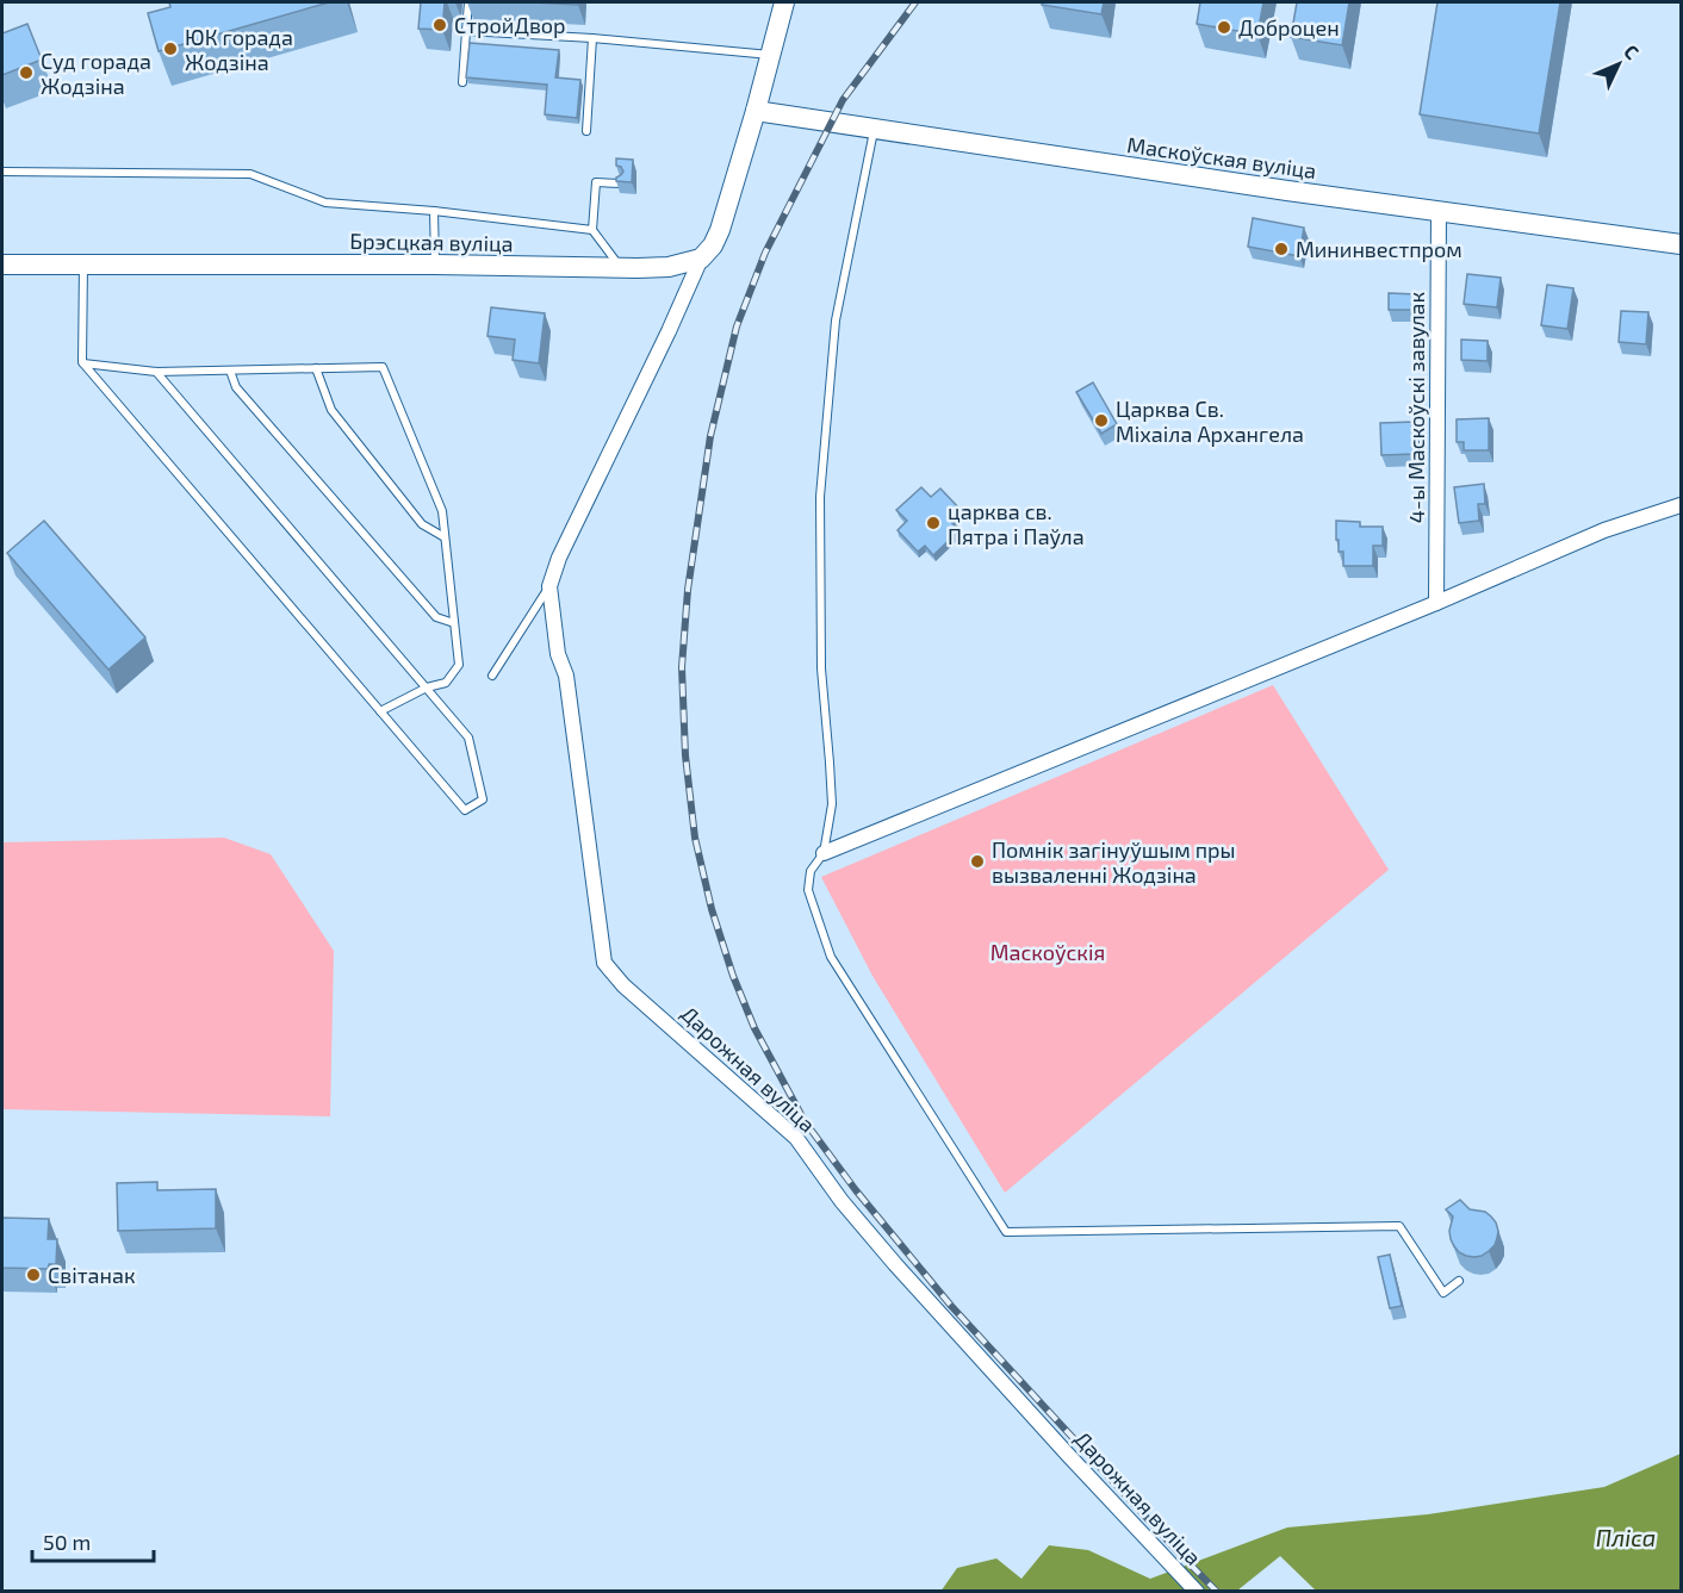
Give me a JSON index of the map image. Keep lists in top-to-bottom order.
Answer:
{
  "streets": {
    "main road": ["Маскоўская вуліца", "Брэсцкая вуліца"],
    "street": ["4-ы Маскоўскі завулак", "Дарожная вуліца"]
  },
  "crossings": [
    ["Маскоўская вуліца", "4-ы Маскоўскі завулак"]
  ],
  "water": ["Пліса"],
  "parks": ["Маскоўскія"],
  "places": [
    "СтройДвор",
    "Доброцен",
    "ЮК горада Жодзіна",
    "Суд горада Жодзіна",
    "Мининвестпром",
    "Царква Св. Міхаіла Архангела",
    "царква св. Пятра і Паўла",
    "Помнік загінуўшым пры вызваленні Жодзіна",
    "Світанак"
  ],
  "scale_bar": "50 m",
  "north": "top right"
}
